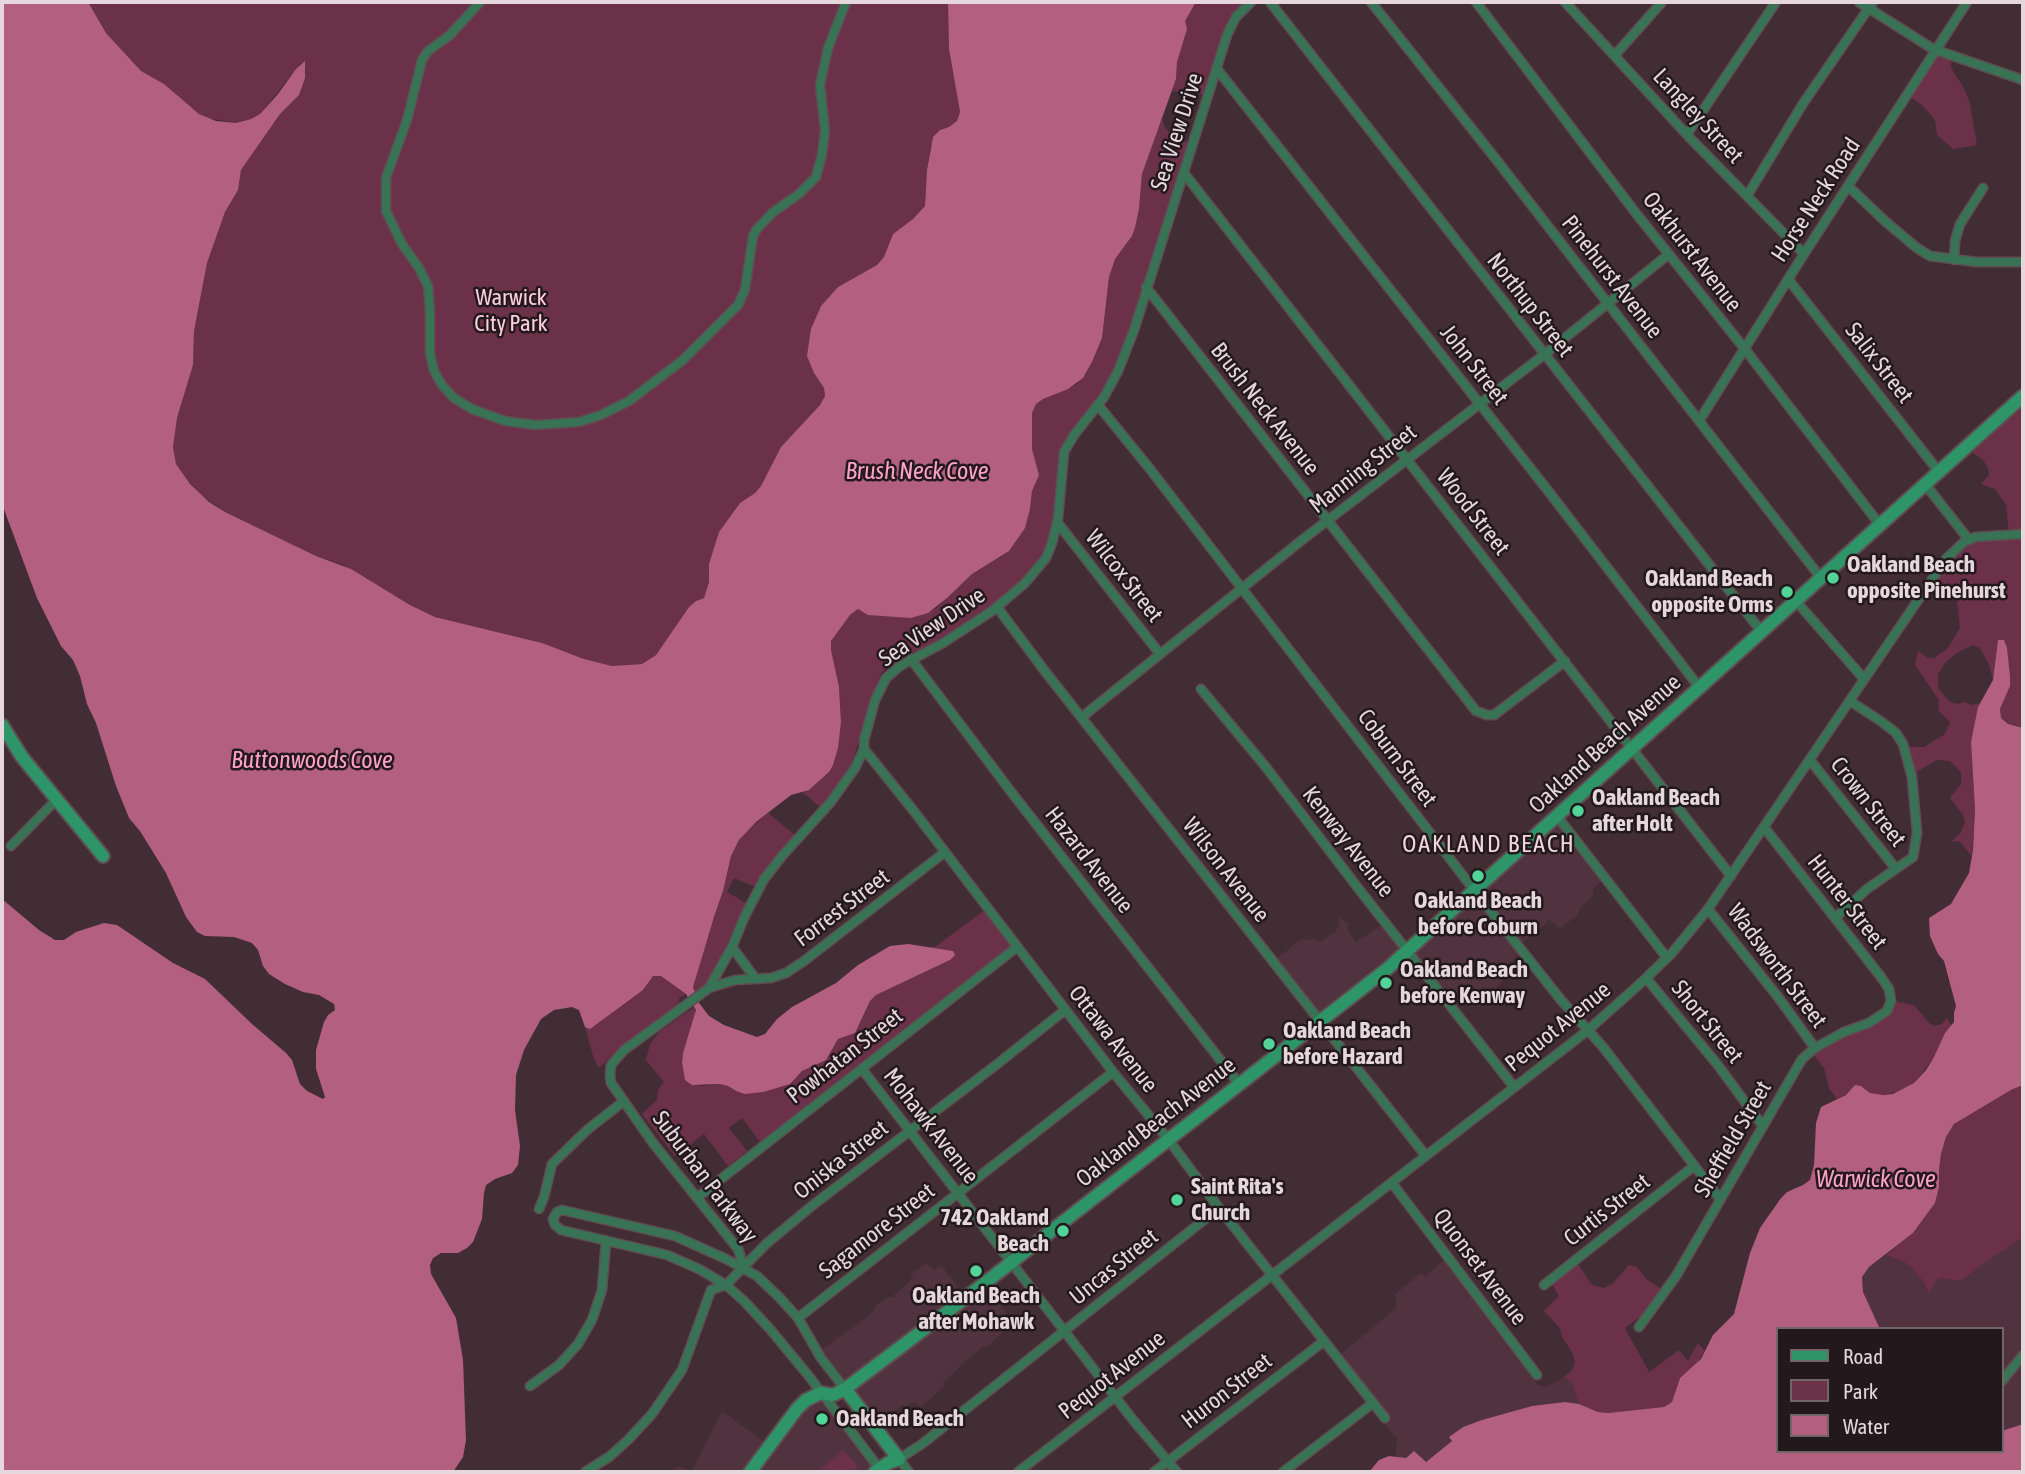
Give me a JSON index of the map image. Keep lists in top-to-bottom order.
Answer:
{
  "streets": {
    "street": [
      "Langley Street",
      "Sea View Drive",
      "Horse Neck Road",
      "Oakhurst Avenue",
      "Pinehurst Avenue",
      "Northup Street",
      "Salix Street",
      "John Street",
      "Brush Neck Avenue",
      "Manning Street",
      "Wood Street",
      "Wilcox Street",
      "Oakland Beach Avenue",
      "Coburn Street",
      "Crown Street",
      "Kenway Avenue",
      "Hazard Avenue",
      "Wilson Avenue",
      "Hunter Street",
      "Forrest Street",
      "Wadsworth Street",
      "Short Street",
      "Pequot Avenue",
      "Ottawa Avenue",
      "Powhatan Street",
      "Mohawk Avenue",
      "Sheffield Street",
      "Oniska Street",
      "Suburban Parkway",
      "Curtis Street",
      "Sagamore Street",
      "Uncas Street",
      "Quonset Avenue",
      "Huron Street"
    ]
  },
  "crossings": [
    ["Langley Street", "Horse Neck Road"],
    ["Sea View Drive", "John Street"],
    ["Sea View Drive", "Brush Neck Avenue"],
    ["Sea View Drive", "Wood Street"],
    ["Sea View Drive", "Wilcox Street"],
    ["Sea View Drive", "Coburn Street"],
    ["Sea View Drive", "Hazard Avenue"],
    ["Sea View Drive", "Wilson Avenue"],
    ["Sea View Drive", "Forrest Street"],
    ["Sea View Drive", "Ottawa Avenue"],
    ["Sea View Drive", "Suburban Parkway"],
    ["Horse Neck Road", "Oakhurst Avenue"],
    ["Horse Neck Road", "Pinehurst Avenue"],
    ["Horse Neck Road", "Salix Street"],
    ["Oakhurst Avenue", "Manning Street"],
    ["Oakhurst Avenue", "Oakland Beach Avenue"],
    ["Pinehurst Avenue", "Manning Street"],
    ["Pinehurst Avenue", "Oakland Beach Avenue"],
    ["Northup Street", "Manning Street"],
    ["Northup Street", "Oakland Beach Avenue"],
    ["Salix Street", "Oakland Beach Avenue"],
    ["John Street", "Manning Street"],
    ["John Street", "Oakland Beach Avenue"],
    ["Brush Neck Avenue", "Manning Street"],
    ["Brush Neck Avenue", "Wood Street"],
    ["Manning Street", "Wood Street"],
    ["Manning Street", "Wilcox Street"],
    ["Manning Street", "Coburn Street"],
    ["Manning Street", "Wilson Avenue"],
    ["Wood Street", "Oakland Beach Avenue"],
    ["Wood Street", "Pequot Avenue"],
    ["Oakland Beach Avenue", "Coburn Street"],
    ["Oakland Beach Avenue", "Kenway Avenue"],
    ["Oakland Beach Avenue", "Hazard Avenue"],
    ["Oakland Beach Avenue", "Wilson Avenue"],
    ["Oakland Beach Avenue", "Ottawa Avenue"],
    ["Oakland Beach Avenue", "Mohawk Avenue"],
    ["Oakland Beach Avenue", "Suburban Parkway"],
    ["Coburn Street", "Pequot Avenue"],
    ["Coburn Street", "Sheffield Street"],
    ["Coburn Street", "Curtis Street"],
    ["Crown Street", "Pequot Avenue"],
    ["Kenway Avenue", "Pequot Avenue"],
    ["Wilson Avenue", "Pequot Avenue"],
    ["Hunter Street", "Pequot Avenue"],
    ["Hunter Street", "Sheffield Street"],
    ["Forrest Street", "Ottawa Avenue"],
    ["Wadsworth Street", "Pequot Avenue"],
    ["Wadsworth Street", "Sheffield Street"],
    ["Short Street", "Pequot Avenue"],
    ["Short Street", "Sheffield Street"],
    ["Pequot Avenue", "Ottawa Avenue"],
    ["Pequot Avenue", "Mohawk Avenue"],
    ["Pequot Avenue", "Quonset Avenue"],
    ["Ottawa Avenue", "Powhatan Street"],
    ["Ottawa Avenue", "Oniska Street"],
    ["Ottawa Avenue", "Sagamore Street"],
    ["Ottawa Avenue", "Uncas Street"],
    ["Ottawa Avenue", "Huron Street"],
    ["Powhatan Street", "Mohawk Avenue"],
    ["Powhatan Street", "Suburban Parkway"],
    ["Mohawk Avenue", "Oniska Street"],
    ["Mohawk Avenue", "Sagamore Street"],
    ["Mohawk Avenue", "Uncas Street"],
    ["Mohawk Avenue", "Huron Street"],
    ["Oniska Street", "Suburban Parkway"],
    ["Suburban Parkway", "Sagamore Street"],
    ["Suburban Parkway", "Uncas Street"]
  ],
  "districts": ["OAKLAND BEACH"],
  "water": ["Brush Neck Cove", "Buttonwoods Cove", "Warwick Cove"],
  "parks": ["Warwick City Park"],
  "places": [
    "Oakland Beach opposite Pinehurst",
    "Oakland Beach opposite Orms",
    "Oakland Beach after Holt",
    "Oakland Beach before Coburn",
    "Oakland Beach before Kenway",
    "Oakland Beach before Hazard",
    "Saint Rita's Church",
    "742 Oakland Beach",
    "Oakland Beach after Mohawk",
    "Oakland Beach"
  ],
  "legend": ["Road", "Park", "Water"]
}
